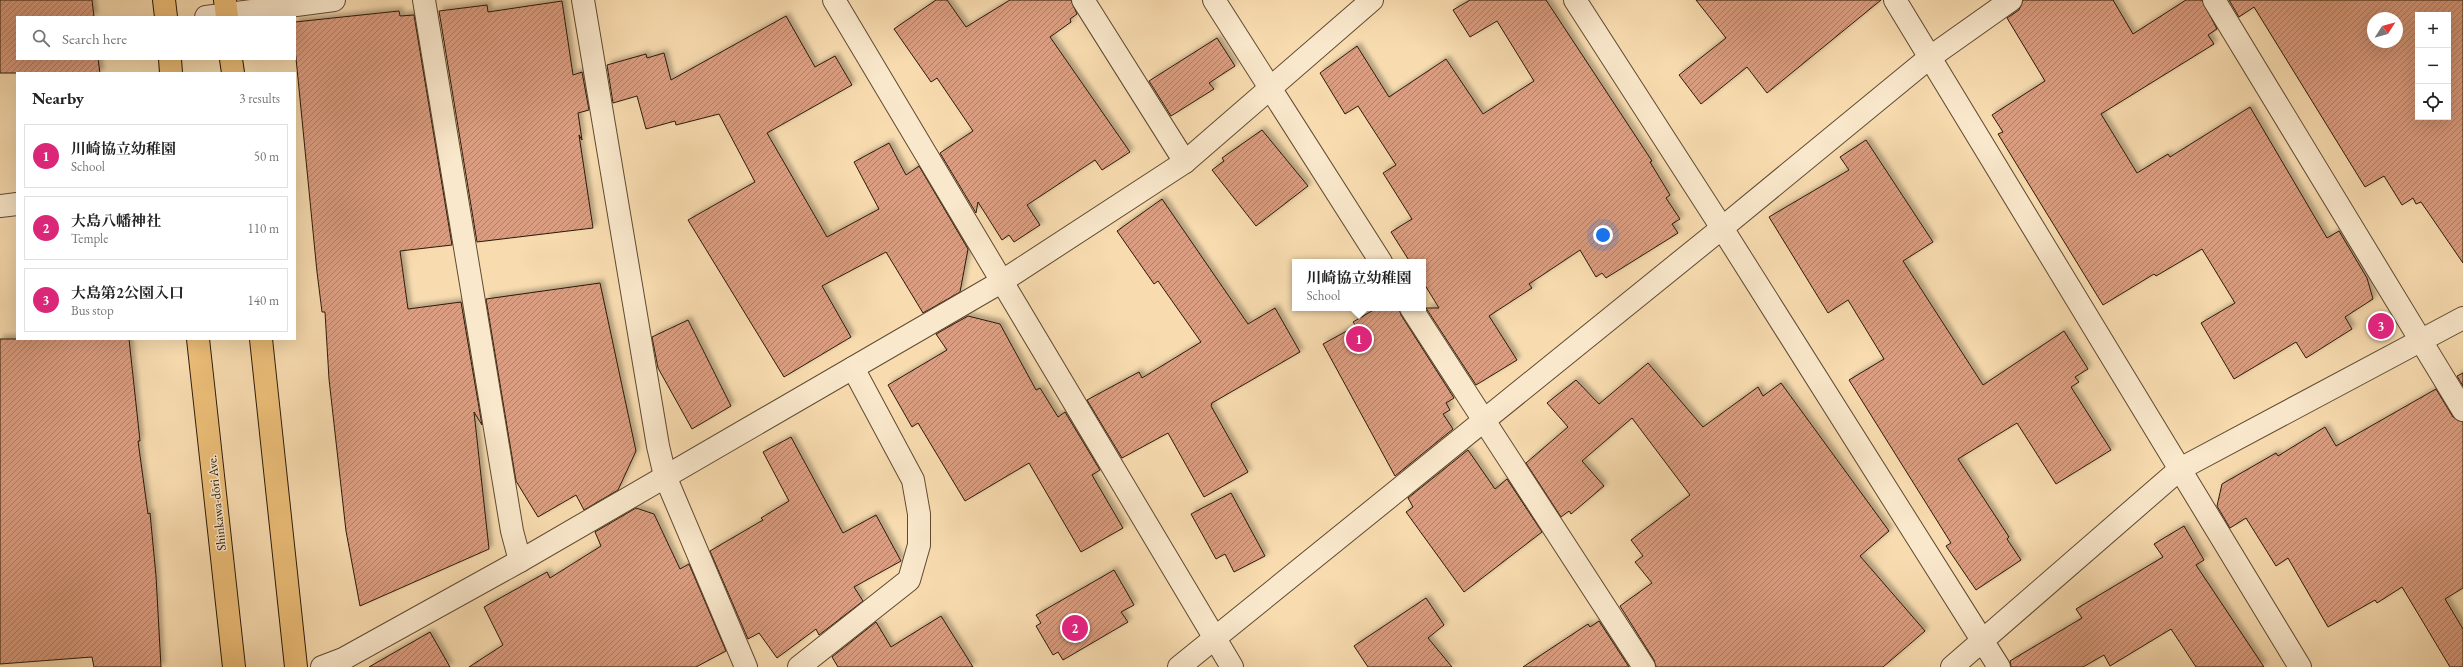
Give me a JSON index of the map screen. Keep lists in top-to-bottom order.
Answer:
{
  "streets": {
    "main road": ["Shinkawa-dōri Ave."]
  },
  "north": "top right",
  "page": {
    "map_buttons": ["+", "−"],
    "search": "Search here",
    "heading": ["Nearby", "3 results"],
    "list": [
      {
        "mark": "1",
        "name": "川崎協立幼稚園",
        "note": "School",
        "value": "50 m"
      },
      {
        "mark": "2",
        "name": "大島八幡神社",
        "note": "Temple",
        "value": "110 m"
      },
      {
        "mark": "3",
        "name": "大島第2公園入口",
        "note": "Bus stop",
        "value": "140 m"
      }
    ],
    "popup": ["川崎協立幼稚園", "School"],
    "pins": ["3", "1", "2"]
  }
}
